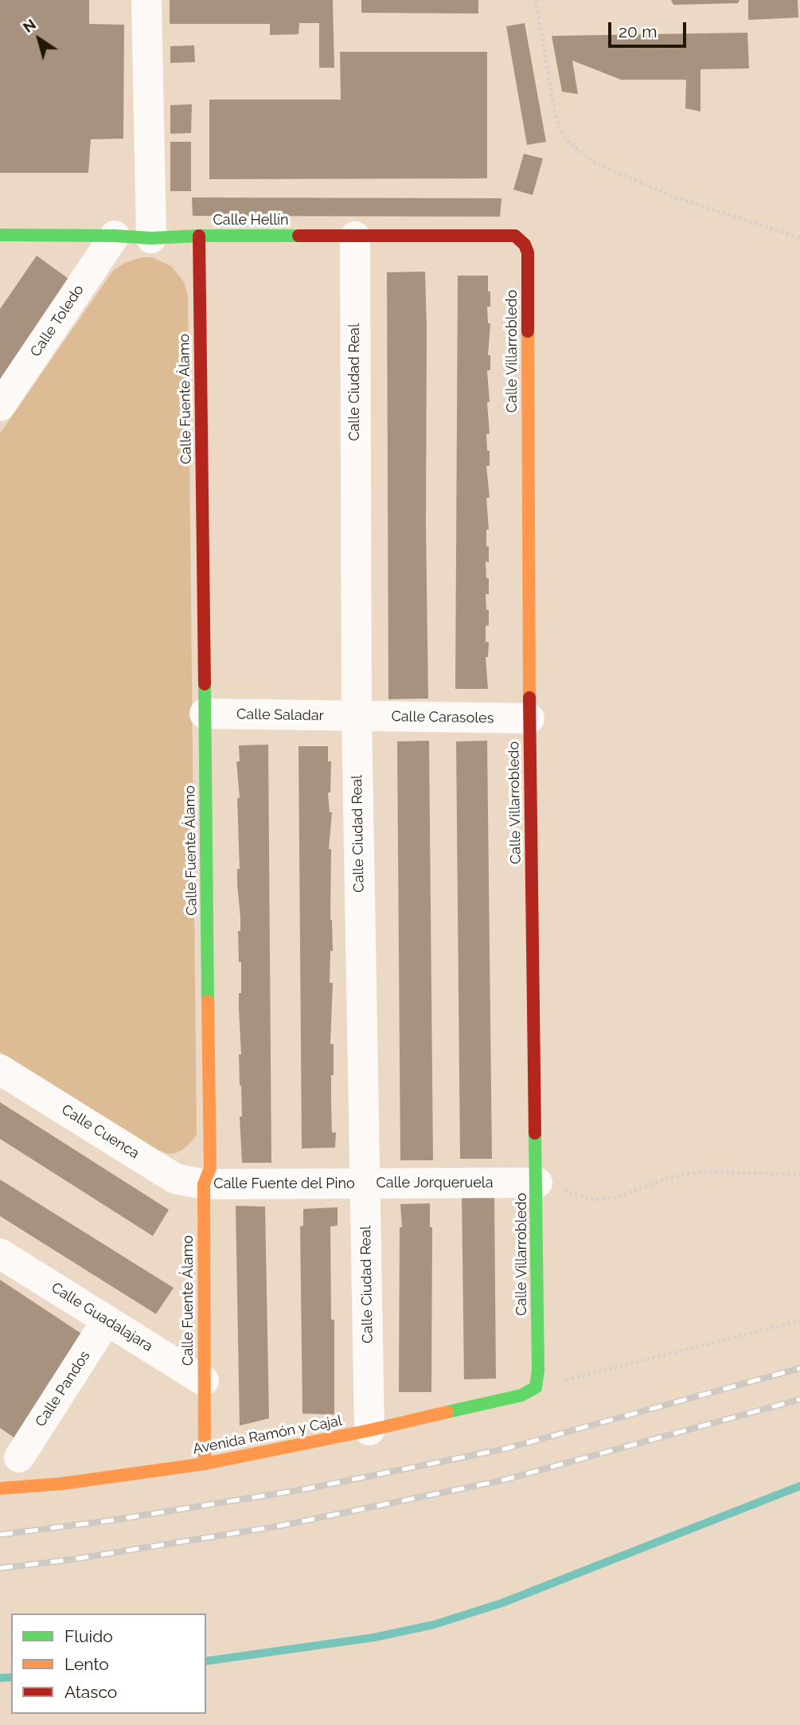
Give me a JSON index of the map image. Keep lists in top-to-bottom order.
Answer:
{
  "streets": {
    "street": [
      "Calle Hellín",
      "Calle Toledo",
      "Calle Villarrobledo",
      "Calle Ciudad Real",
      "Calle Fuente Álamo",
      "Calle Saladar",
      "Calle Carasoles",
      "Calle Cuenca",
      "Calle Jorqueruela",
      "Calle Fuente del Pino",
      "Calle Guadalajara",
      "Calle Pandos",
      "Avenida Ramón y Cajal"
    ]
  },
  "crossings": [
    ["Calle Hellín", "Calle Toledo"],
    ["Calle Hellín", "Calle Villarrobledo"],
    ["Calle Hellín", "Calle Ciudad Real"],
    ["Calle Hellín", "Calle Fuente Álamo"],
    ["Calle Villarrobledo", "Calle Carasoles"],
    ["Calle Villarrobledo", "Calle Jorqueruela"],
    ["Calle Villarrobledo", "Avenida Ramón y Cajal"],
    ["Calle Ciudad Real", "Calle Saladar"],
    ["Calle Ciudad Real", "Calle Carasoles"],
    ["Calle Ciudad Real", "Calle Jorqueruela"],
    ["Calle Ciudad Real", "Calle Fuente del Pino"],
    ["Calle Ciudad Real", "Avenida Ramón y Cajal"],
    ["Calle Fuente Álamo", "Calle Saladar"],
    ["Calle Fuente Álamo", "Calle Cuenca"],
    ["Calle Fuente Álamo", "Calle Fuente del Pino"],
    ["Calle Fuente Álamo", "Calle Guadalajara"],
    ["Calle Fuente Álamo", "Avenida Ramón y Cajal"],
    ["Calle Saladar", "Calle Carasoles"],
    ["Calle Cuenca", "Calle Fuente del Pino"],
    ["Calle Jorqueruela", "Calle Fuente del Pino"],
    ["Calle Guadalajara", "Calle Pandos"]
  ],
  "legend": ["Fluido", "Lento", "Atasco"],
  "scale_bar": "20 m",
  "north": "top left"
}
